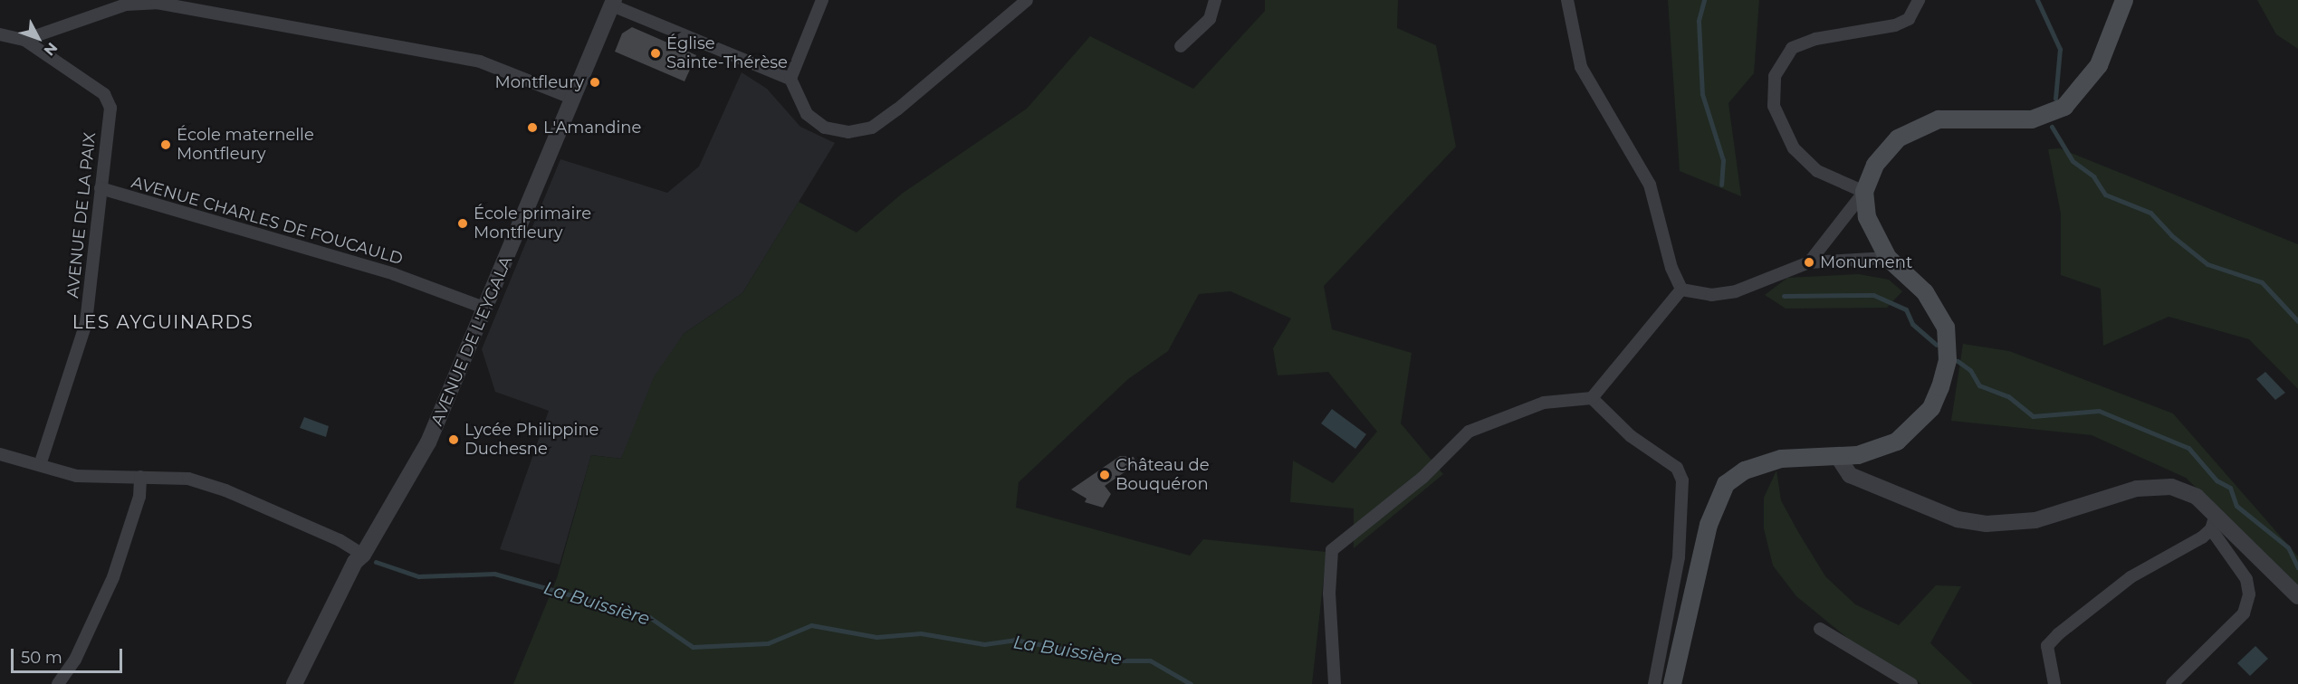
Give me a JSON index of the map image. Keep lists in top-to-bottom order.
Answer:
{
  "streets": {
    "street": ["AVENUE DE LA PAIX", "AVENUE CHARLES DE FOUCAULD", "AVENUE DE L'EYGALA"]
  },
  "crossings": [
    ["AVENUE DE LA PAIX", "AVENUE CHARLES DE FOUCAULD"],
    ["AVENUE CHARLES DE FOUCAULD", "AVENUE DE L'EYGALA"]
  ],
  "districts": ["LES AYGUINARDS"],
  "water": ["La Buissière"],
  "places": [
    "Église Sainte-Thérèse",
    "Montfleury",
    "L'Amandine",
    "École maternelle Montfleury",
    "École primaire Montfleury",
    "Monument",
    "Lycée Philippine Duchesne",
    "Château de Bouquéron"
  ],
  "scale_bar": "50 m",
  "north": "bottom right"
}
